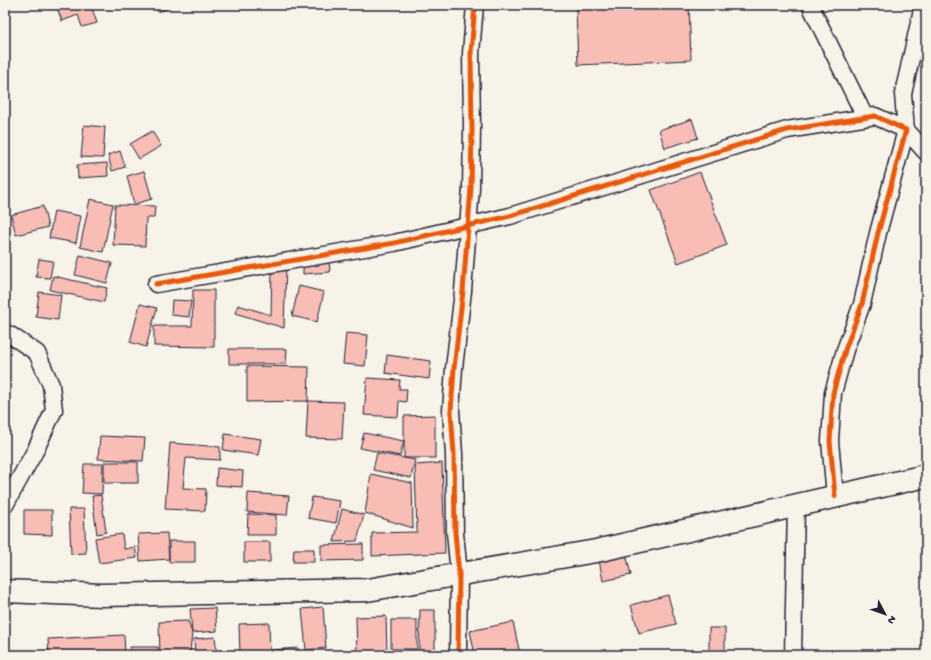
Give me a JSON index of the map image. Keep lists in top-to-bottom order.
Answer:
{
  "north": "bottom right"
}
